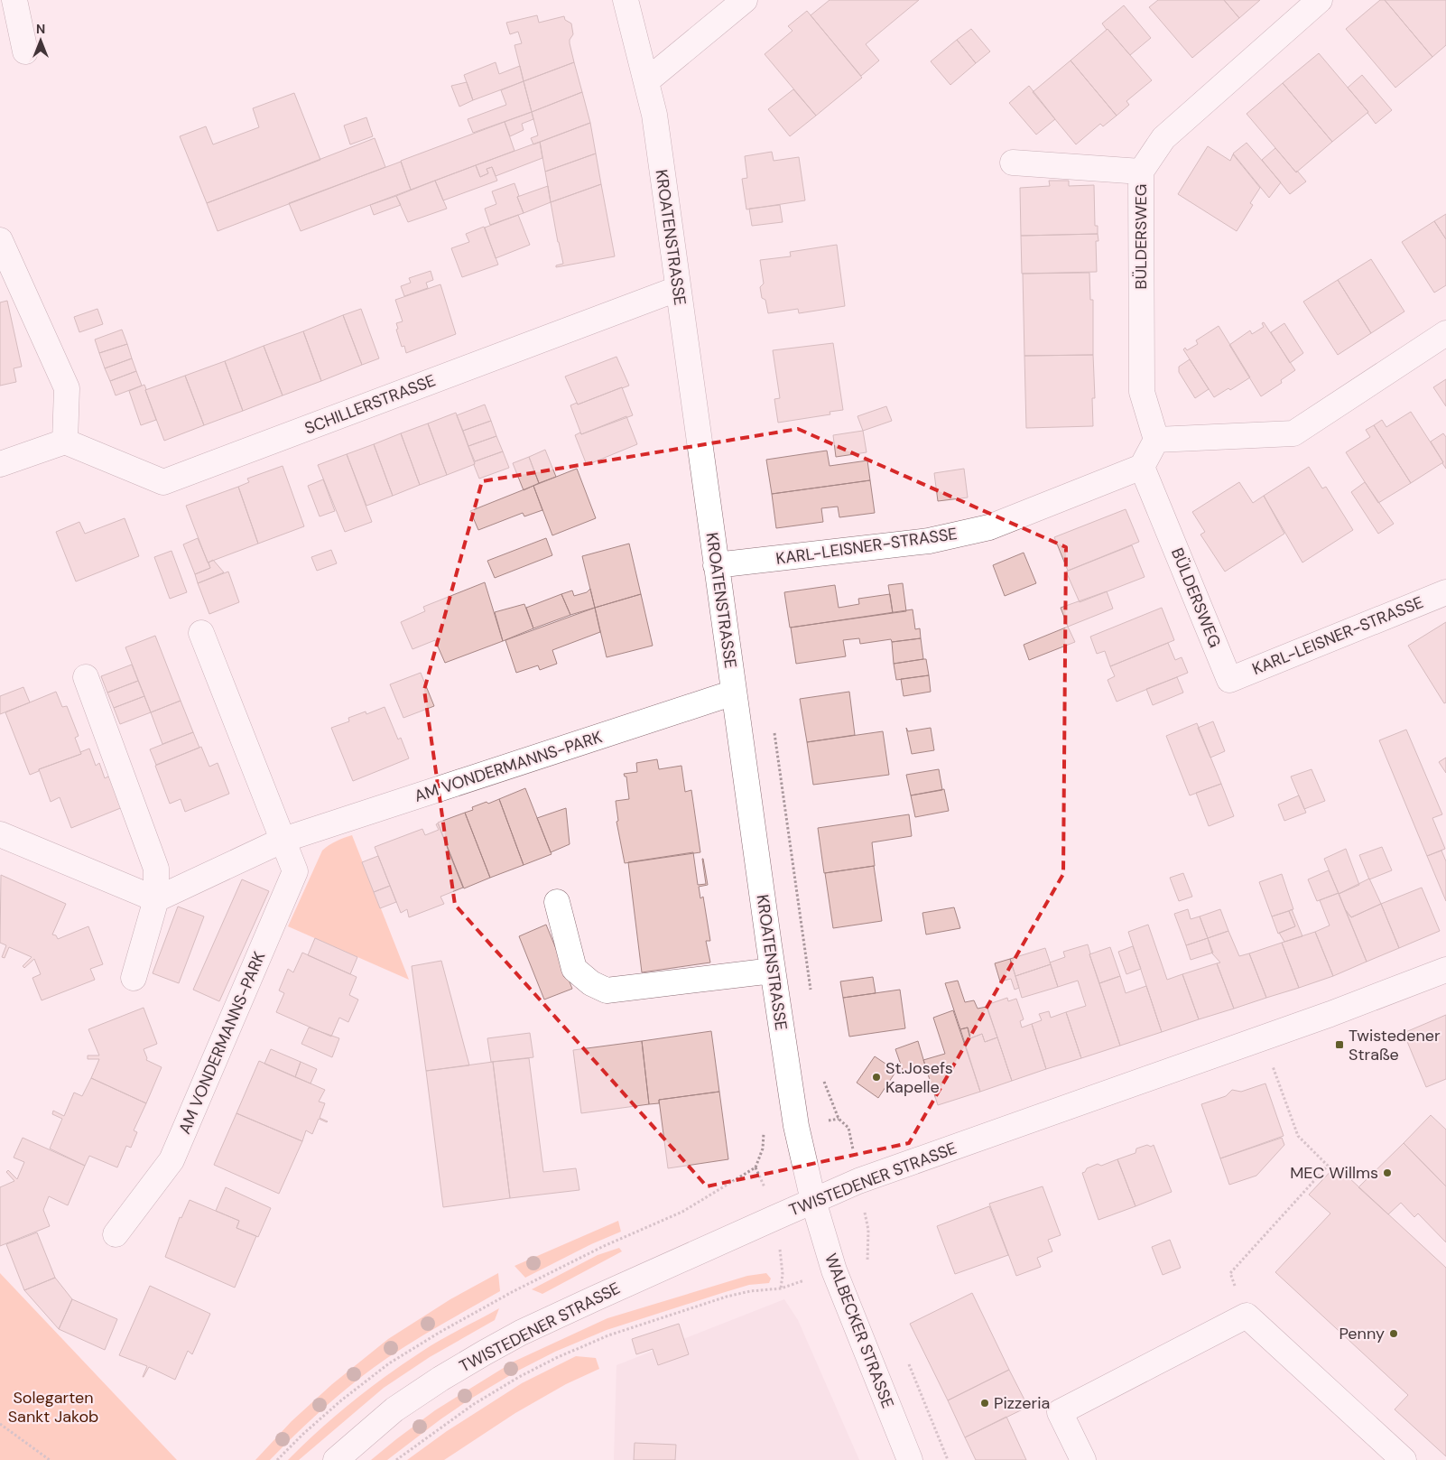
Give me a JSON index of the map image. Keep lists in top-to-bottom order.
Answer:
{
  "streets": {
    "street": [
      "BÜLDERSWEG",
      "KROATENSTRASSE",
      "SCHILLERSTRASSE",
      "KARL-LEISNER-STRASSE",
      "AM VONDERMANNS-PARK",
      "TWISTEDENER STRASSE",
      "WALBECKER STRASSE"
    ]
  },
  "crossings": [
    ["BÜLDERSWEG", "KARL-LEISNER-STRASSE"],
    ["KROATENSTRASSE", "SCHILLERSTRASSE"],
    ["KROATENSTRASSE", "KARL-LEISNER-STRASSE"],
    ["KROATENSTRASSE", "AM VONDERMANNS-PARK"],
    ["KROATENSTRASSE", "TWISTEDENER STRASSE"],
    ["KROATENSTRASSE", "WALBECKER STRASSE"],
    ["TWISTEDENER STRASSE", "WALBECKER STRASSE"]
  ],
  "parks": ["Solegarten Sankt Jakob"],
  "places": {
    "transit": ["Twistedener Straße"],
    "other": [
      "St.Josefs Kapelle",
      "MEC Willms",
      "Penny",
      "Pizzeria"
    ]
  },
  "north": "top"
}
